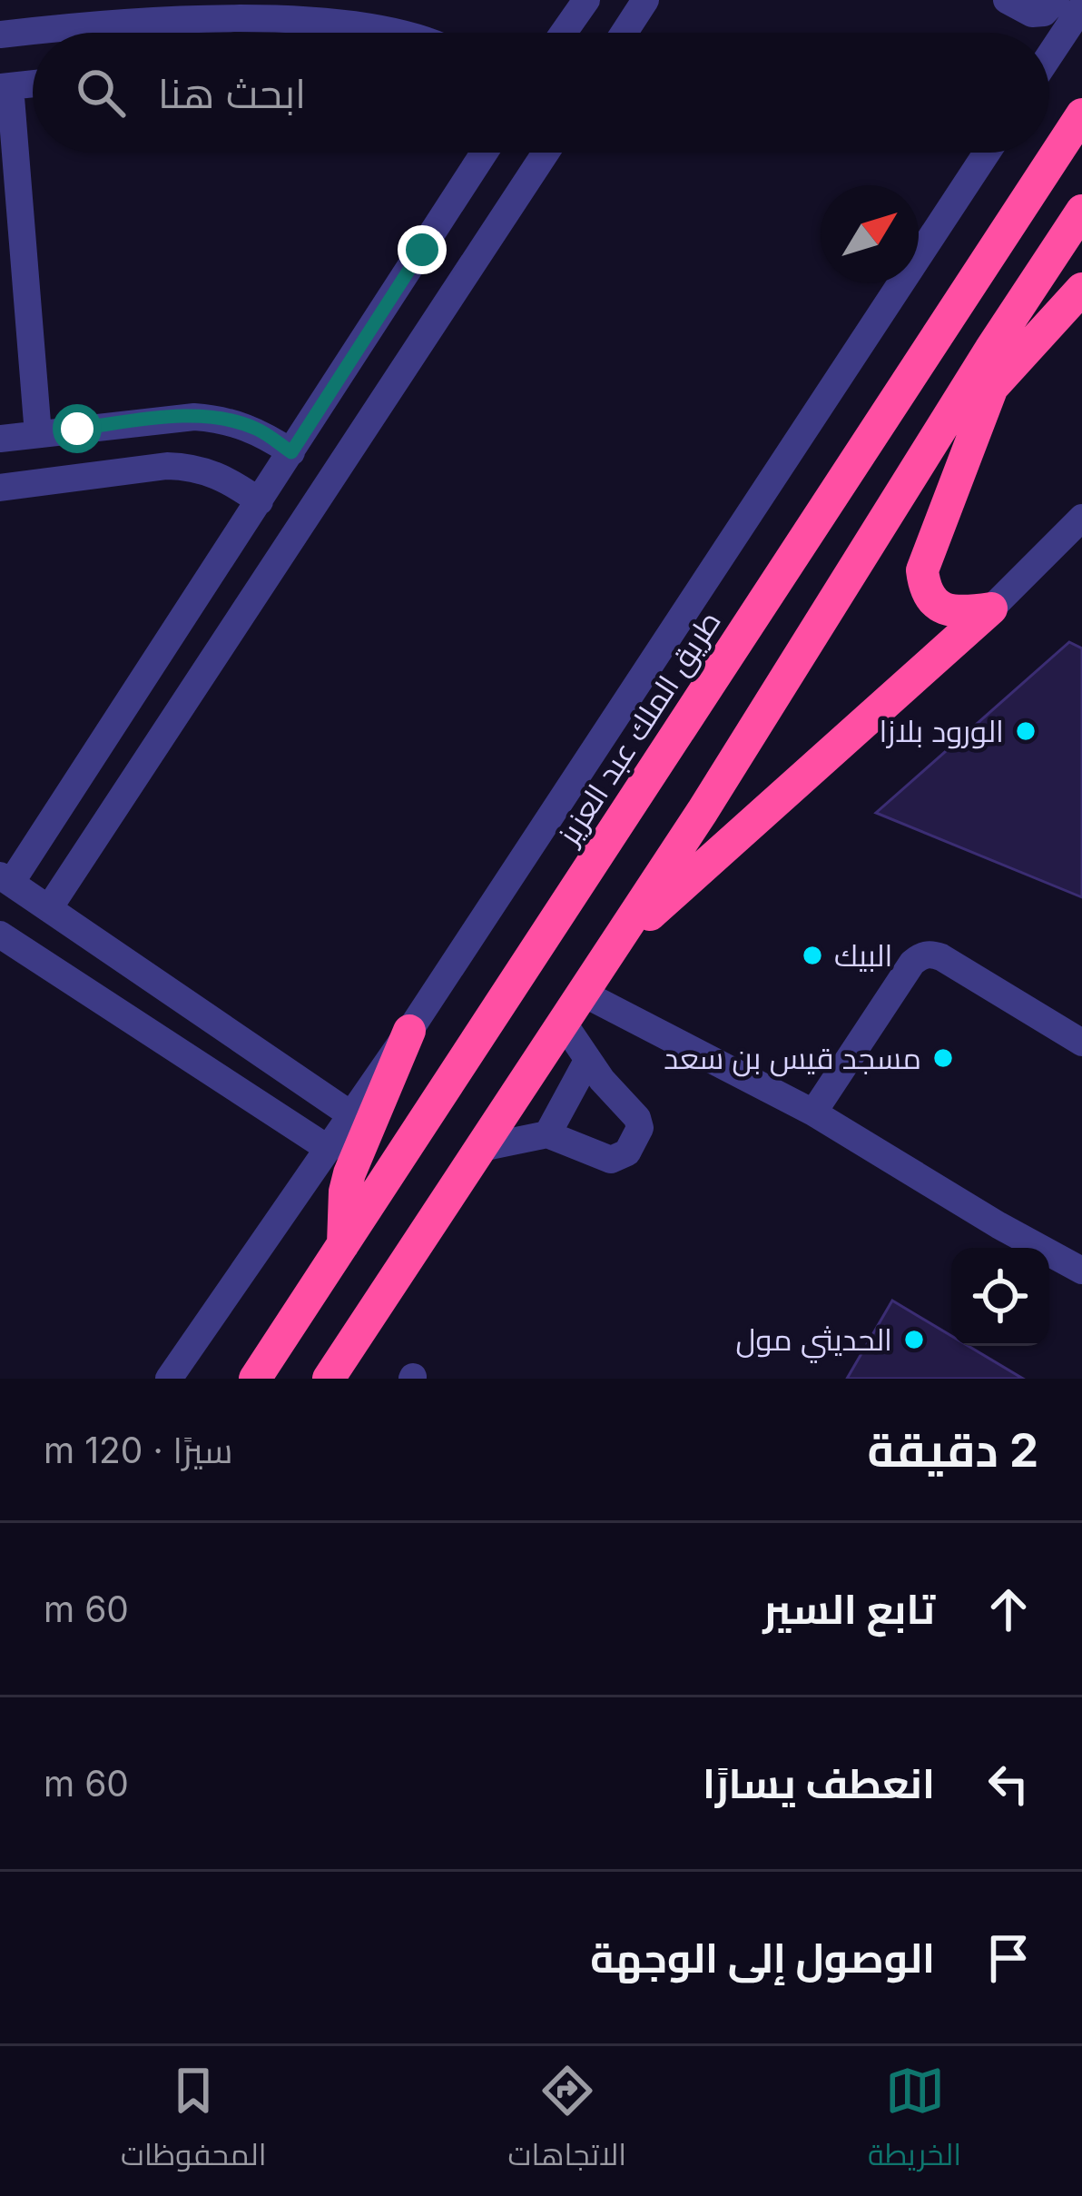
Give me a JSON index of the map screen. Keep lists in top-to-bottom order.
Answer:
{
  "streets": {
    "highway": ["طريق الملك عبد العزيز"]
  },
  "places": [
    "الورود بلازا",
    "البيك",
    "مسجد قيس بن سعد",
    "الحديثي مول"
  ],
  "north": "top right",
  "page": {
    "search": "ابحث هنا",
    "heading": ["2 دقيقة", "سيرًا · 120 m"],
    "list": [
      ["تابع السير", "60 m"],
      ["انعطف يسارًا", "60 m"],
      "الوصول إلى الوجهة"
    ],
    "nav": ["الخريطة", "الاتجاهات", "المحفوظات"]
  }
}
